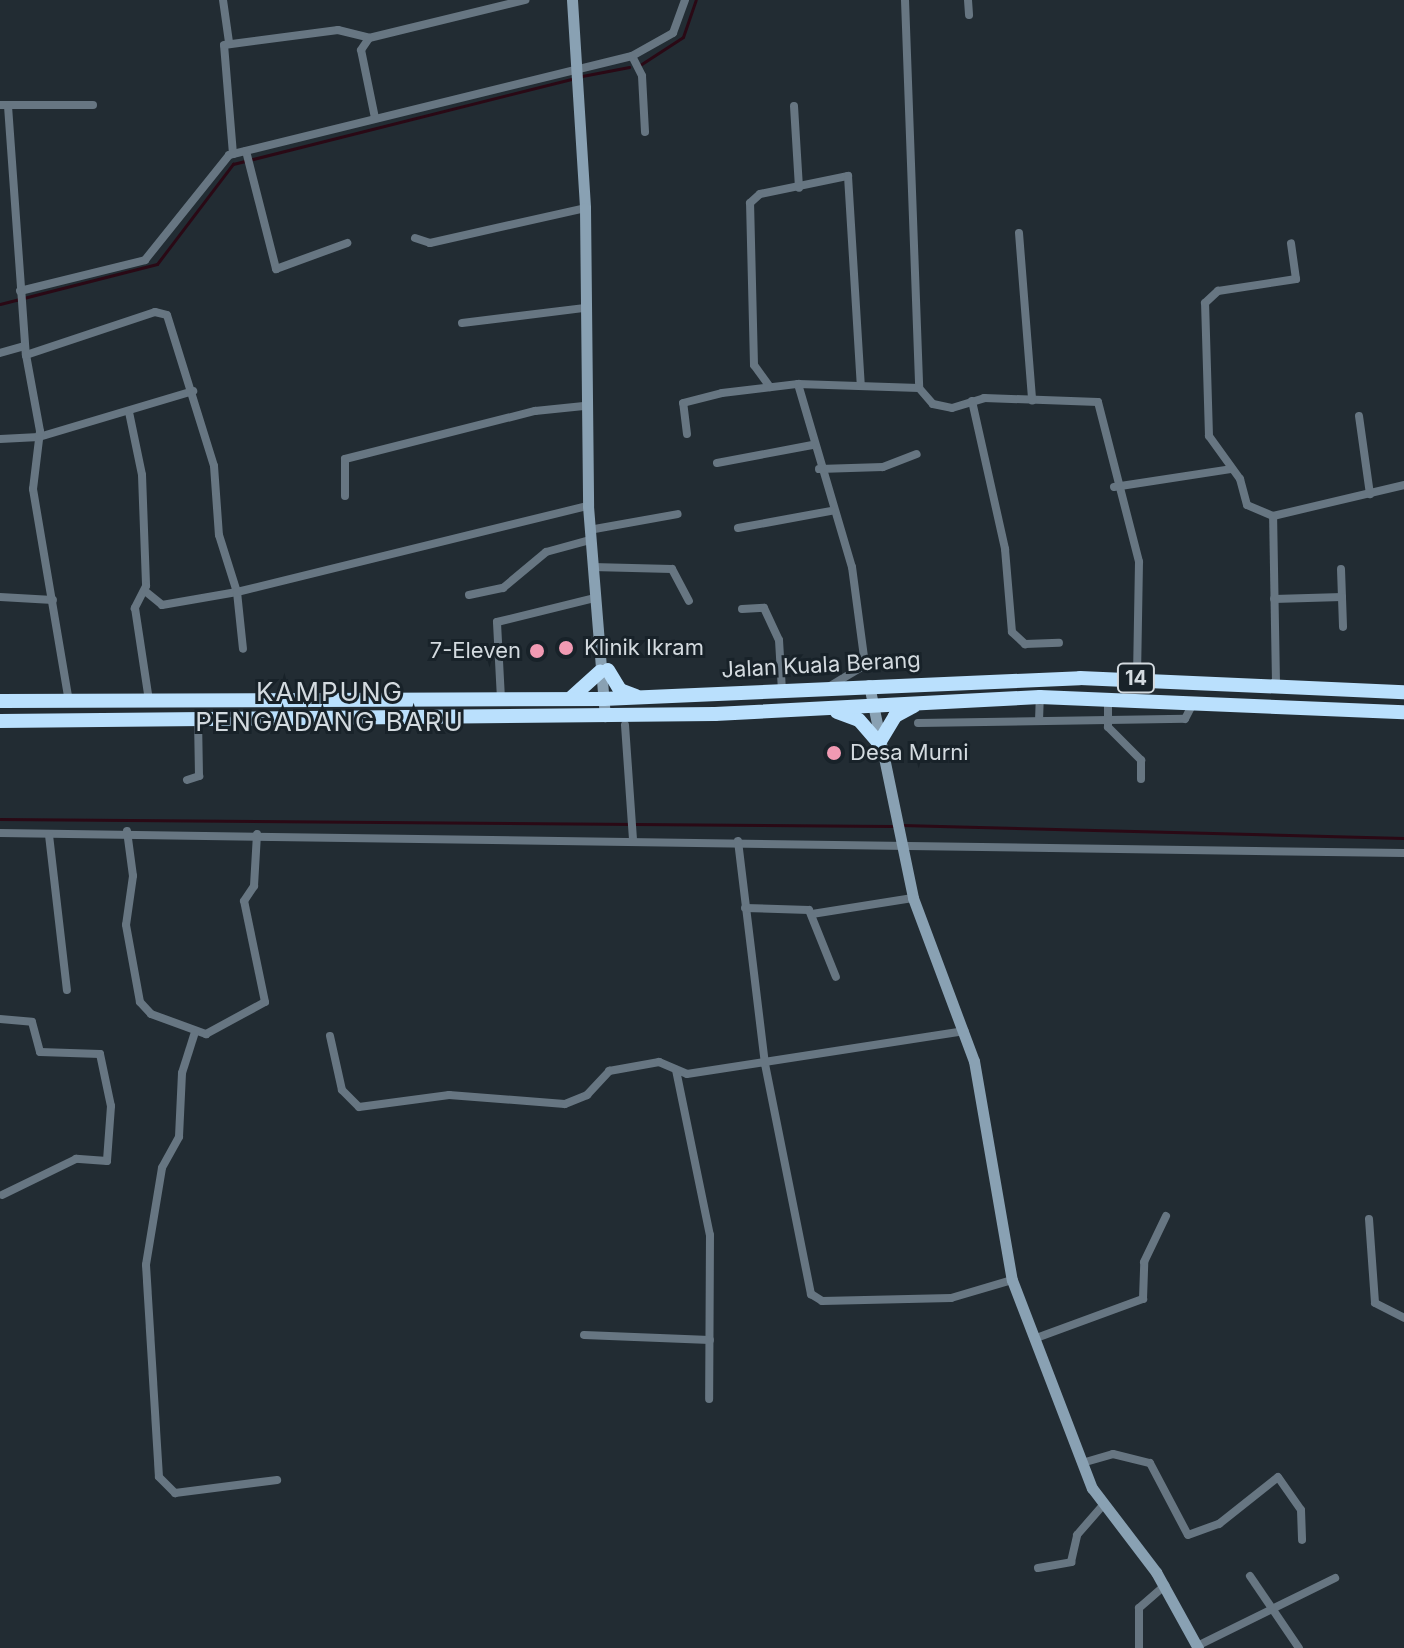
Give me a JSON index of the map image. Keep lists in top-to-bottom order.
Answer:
{
  "streets": {
    "highway": ["Jalan Kuala Berang", "14"]
  },
  "districts": ["KAMPUNG PENGADANG BARU"],
  "places": ["Klinik Ikram", "7-Eleven", "Desa Murni"]
}
